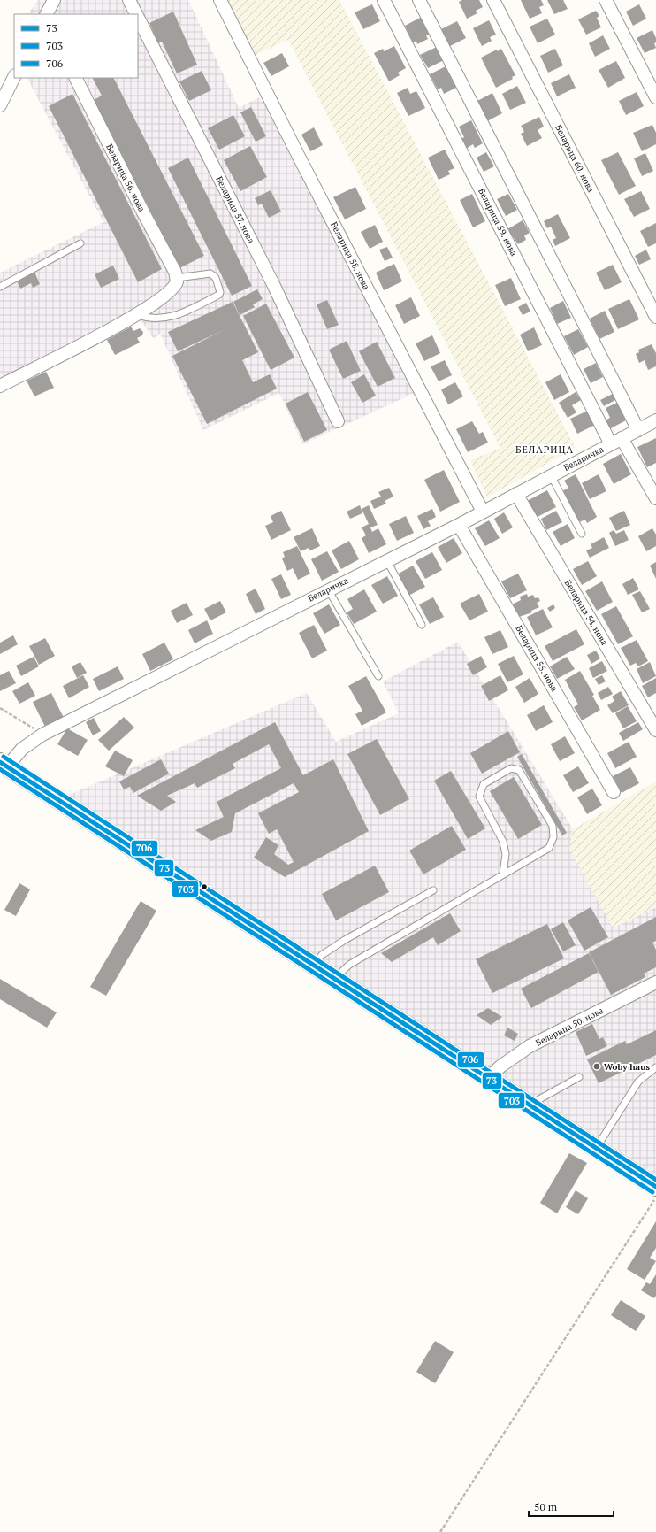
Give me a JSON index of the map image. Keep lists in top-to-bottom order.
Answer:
{
  "streets": {
    "street": [
      "Беларица 60. нова",
      "Беларица 56. нова",
      "Беларица 57. нова",
      "Беларица 59. нова",
      "Беларица 58. нова",
      "Беларичка",
      "Беларица 54. нова",
      "Беларица 55. нова",
      "Беларица 50. нова"
    ]
  },
  "crossings": [
    ["Беларица 59. нова", "Беларичка"],
    ["Беларица 58. нова", "Беларичка"],
    ["Беларичка", "Беларица 54. нова"],
    ["Беларичка", "Беларица 55. нова"]
  ],
  "districts": ["БЕЛАРИЦА"],
  "places": ["Woby haus"],
  "lines": ["transit line 706", "transit line 73", "transit line 703"],
  "legend": ["73", "703", "706"],
  "scale_bar": "50 m"
}
